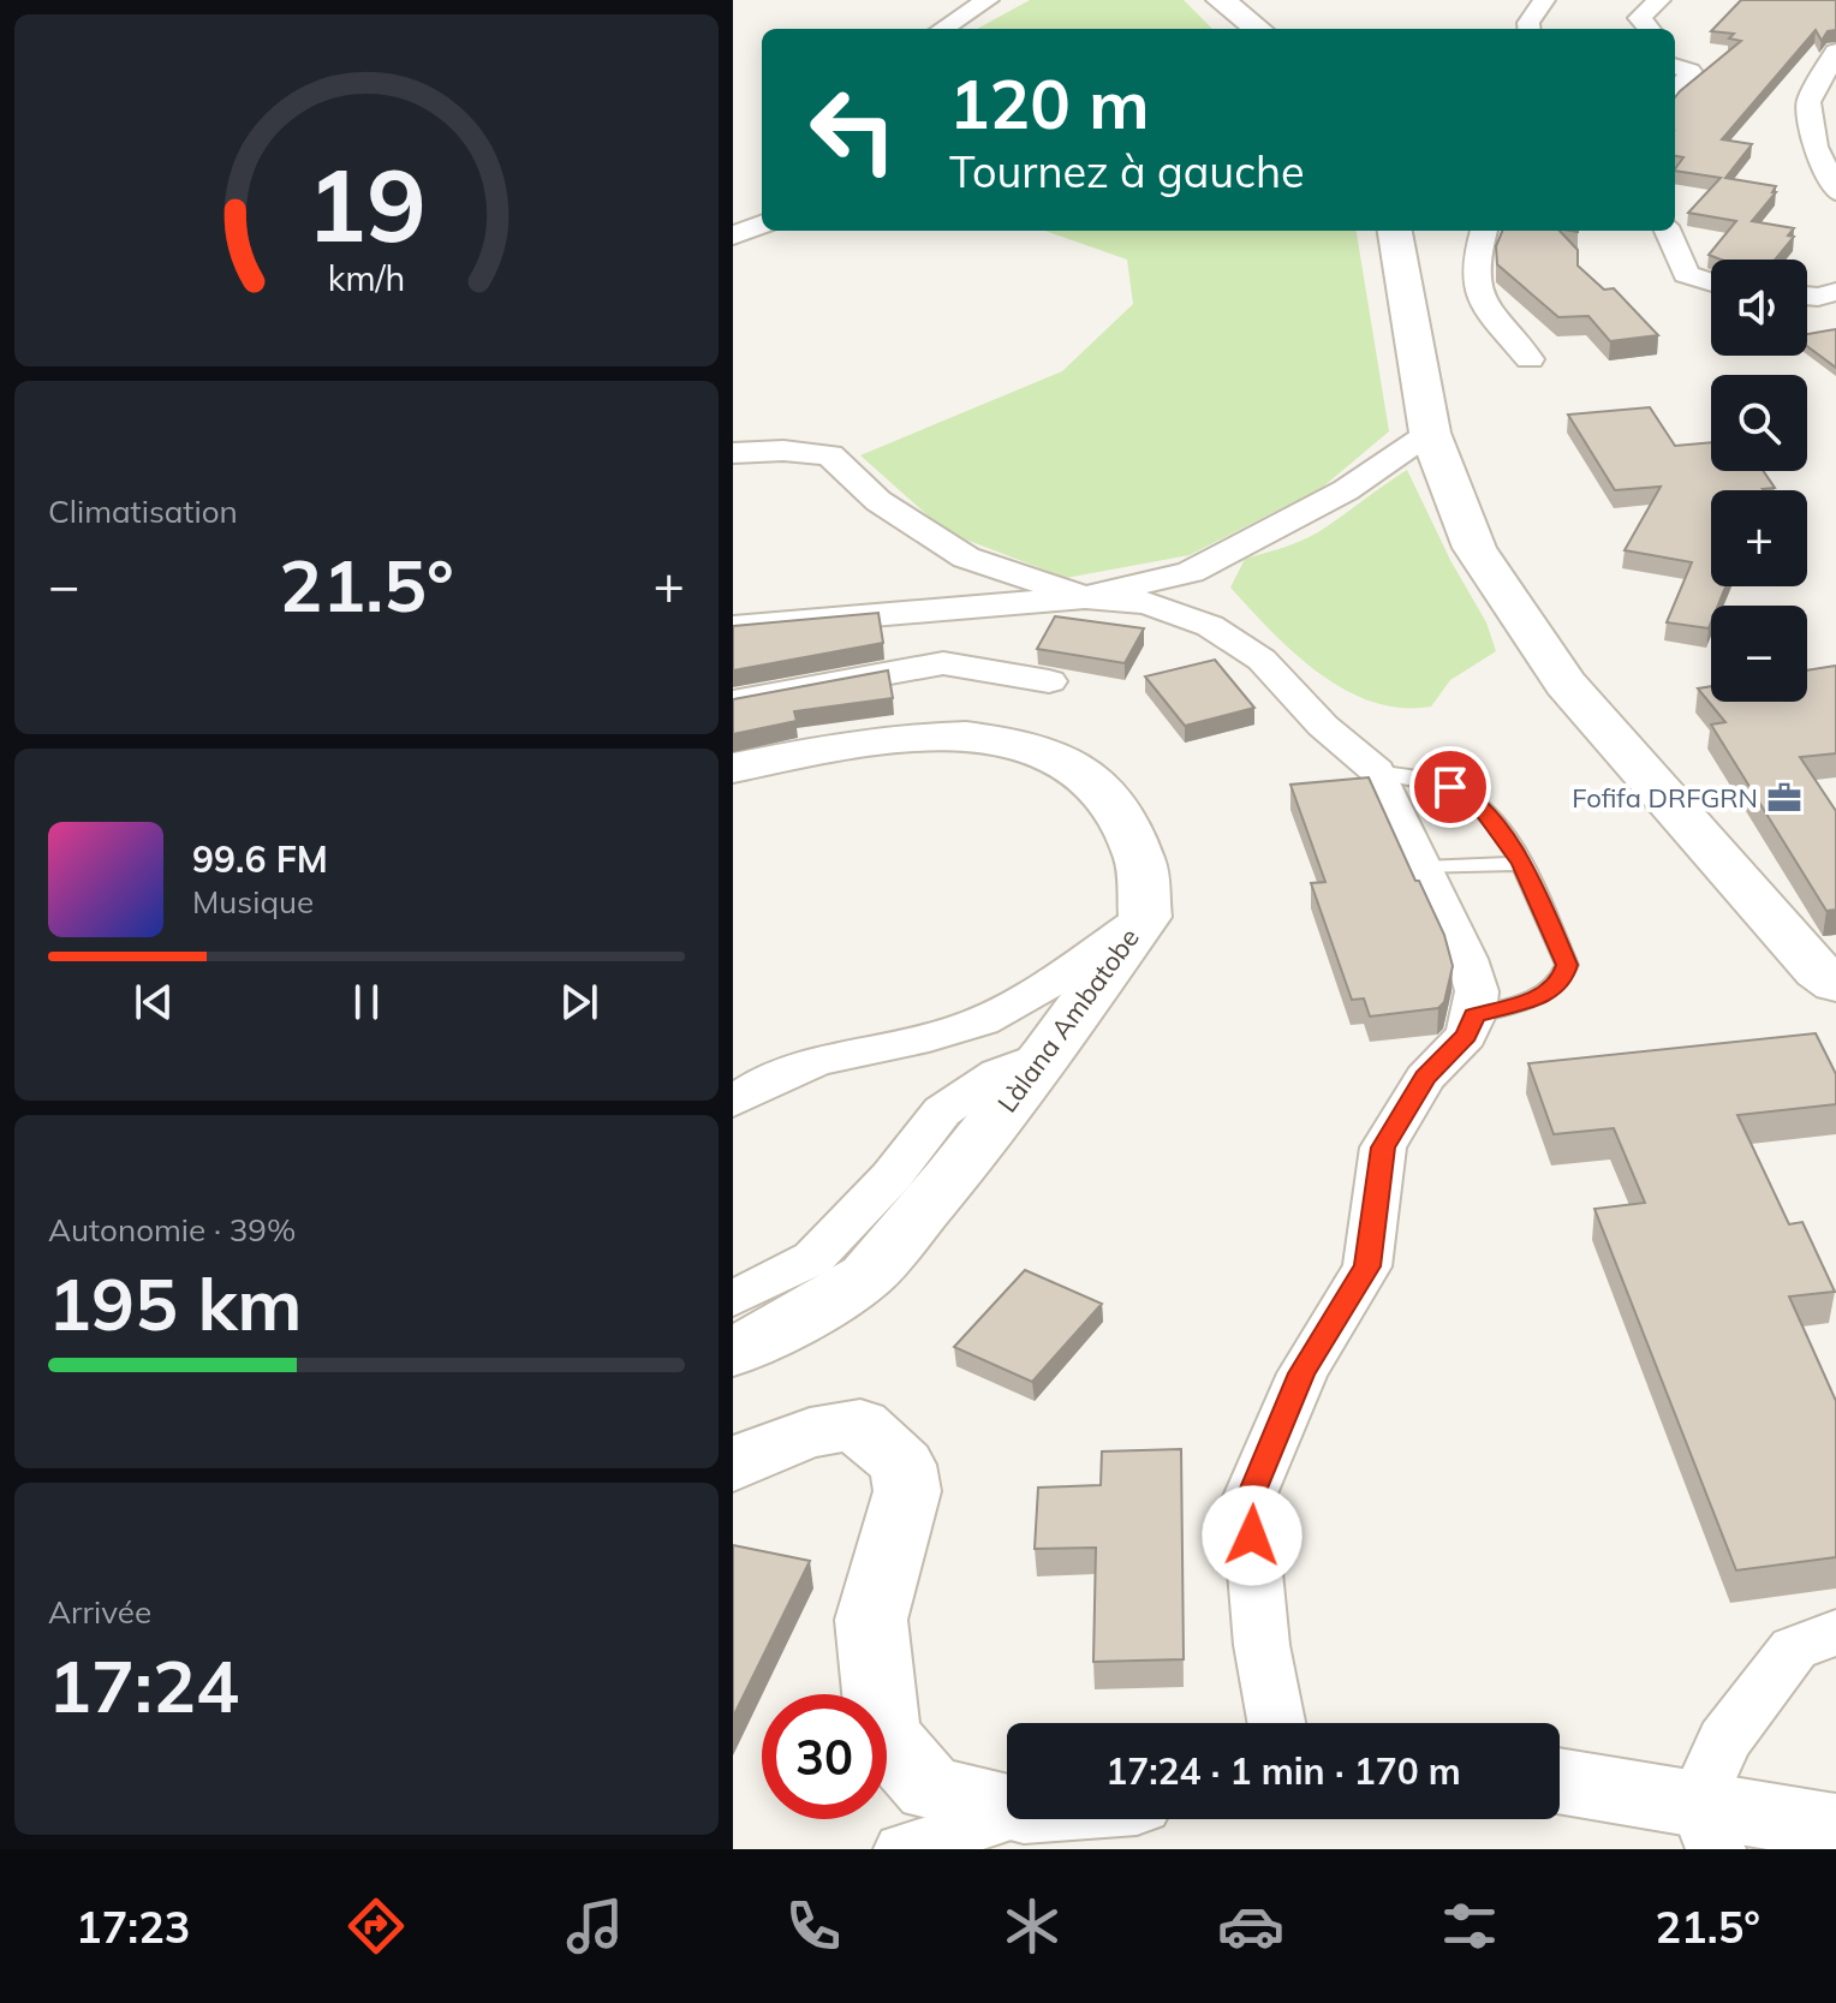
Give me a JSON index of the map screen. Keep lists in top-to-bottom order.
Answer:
{
  "streets": {
    "street": ["Làlana Ambatobe"]
  },
  "places": {
    "office": ["Fofifa DRFGRN"]
  },
  "page": {
    "turn": ["120 m", "Tournez à gauche"],
    "map_buttons": ["+", "−"],
    "tile": [
      "Climatisation",
      ["Autonomie · 39%", "195 km"],
      ["Arrivée", "17:24"]
    ],
    "heat": ["−", "21.5°", "+"],
    "song": ["99.6 FM", "Musique"],
    "limit": "30",
    "trip": "17:24 · 1 min · 170 m",
    "tabs": ["17:23", "21.5°"],
    "gauge": ["19", "km/h"]
  }
}
